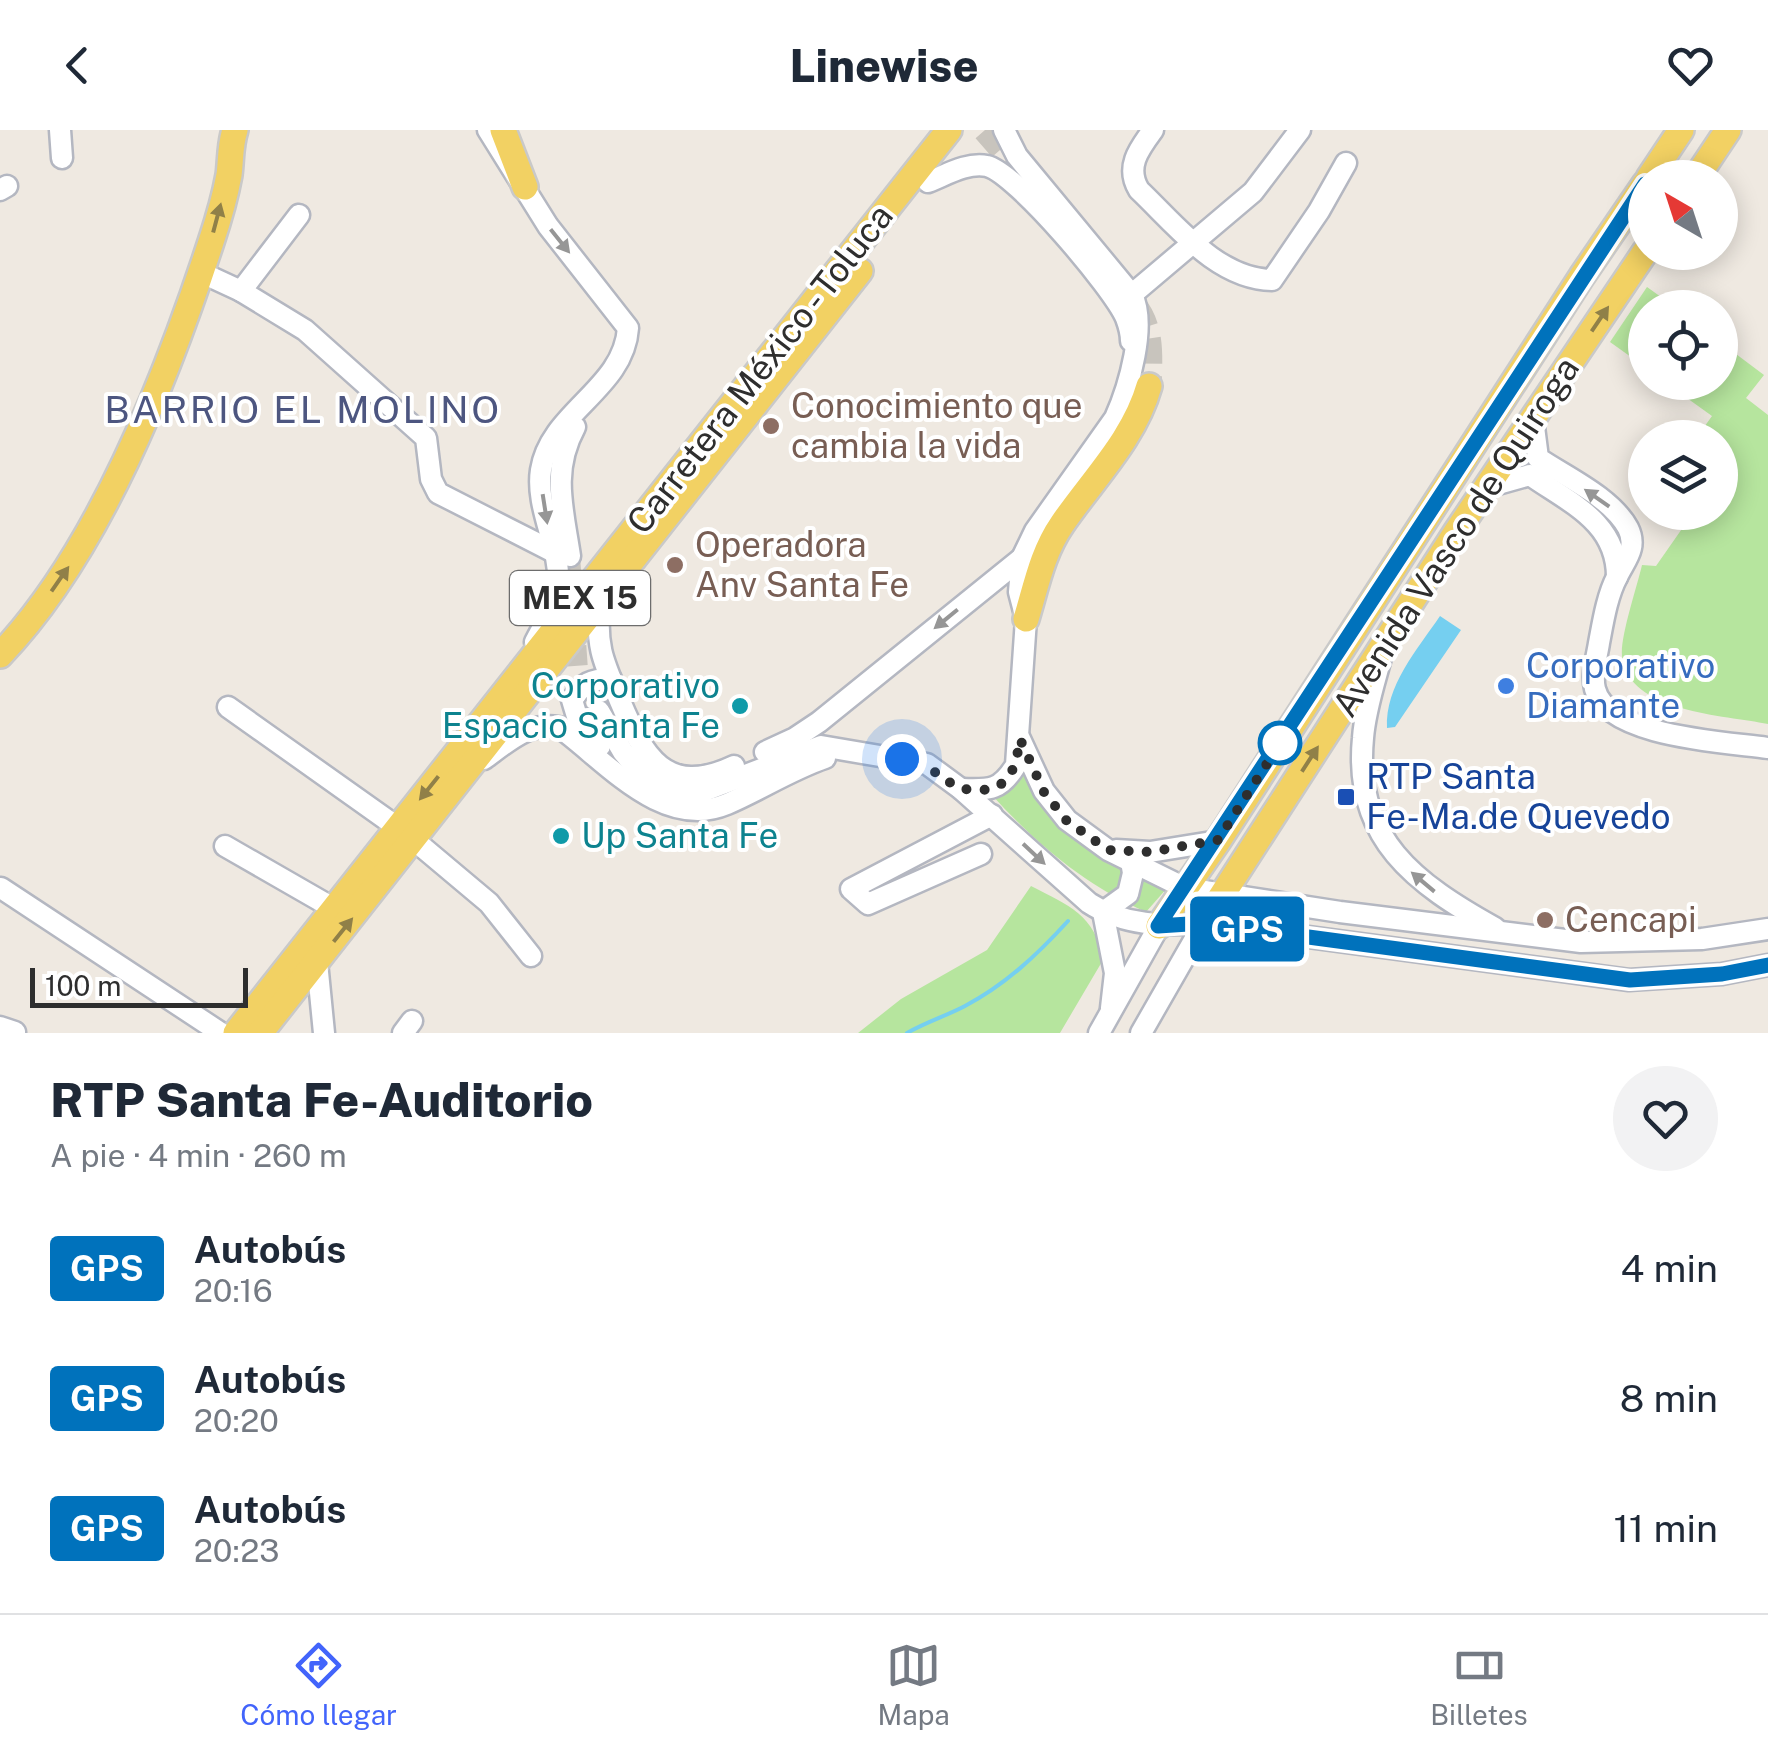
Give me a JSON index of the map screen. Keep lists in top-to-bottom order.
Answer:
{
  "streets": {
    "main road": ["Carretera México - Toluca", "Avenida Vasco de Quiroga", "MEX 15"]
  },
  "districts": ["BARRIO EL MOLINO"],
  "places": {
    "other": [
      "Conocimiento que cambia la vida",
      "Operadora Anv Santa Fe",
      "Corporativo Diamante",
      "Corporativo Espacio Santa Fe",
      "Up Santa Fe",
      "Cencapi"
    ],
    "transit": ["RTP Santa Fe-Ma.de Quevedo"]
  },
  "lines": ["bus line GPS"],
  "scale_bar": "100 m",
  "north": "top left",
  "page": {
    "header": "Linewise",
    "on_map": "GPS",
    "scale": "100 m",
    "heading": ["RTP Santa Fe-Auditorio", "A pie · 4 min · 260 m"],
    "list": [
      {
        "mark": "GPS",
        "name": "Autobús",
        "note": "20:16",
        "value": "4 min"
      },
      {
        "mark": "GPS",
        "name": "Autobús",
        "note": "20:20",
        "value": "8 min"
      },
      {
        "mark": "GPS",
        "name": "Autobús",
        "note": "20:23",
        "value": "11 min"
      }
    ],
    "tabs": ["Cómo llegar", "Mapa", "Billetes"]
  }
}
